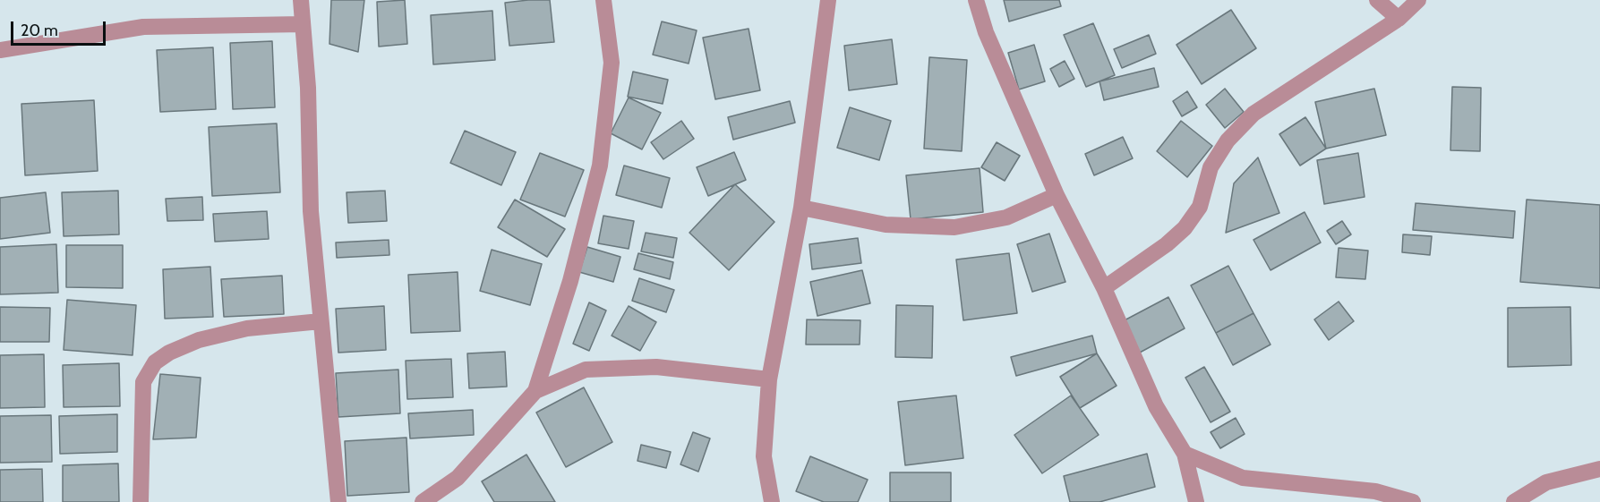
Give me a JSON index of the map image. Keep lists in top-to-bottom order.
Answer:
{
  "scale_bar": "20 m"
}
